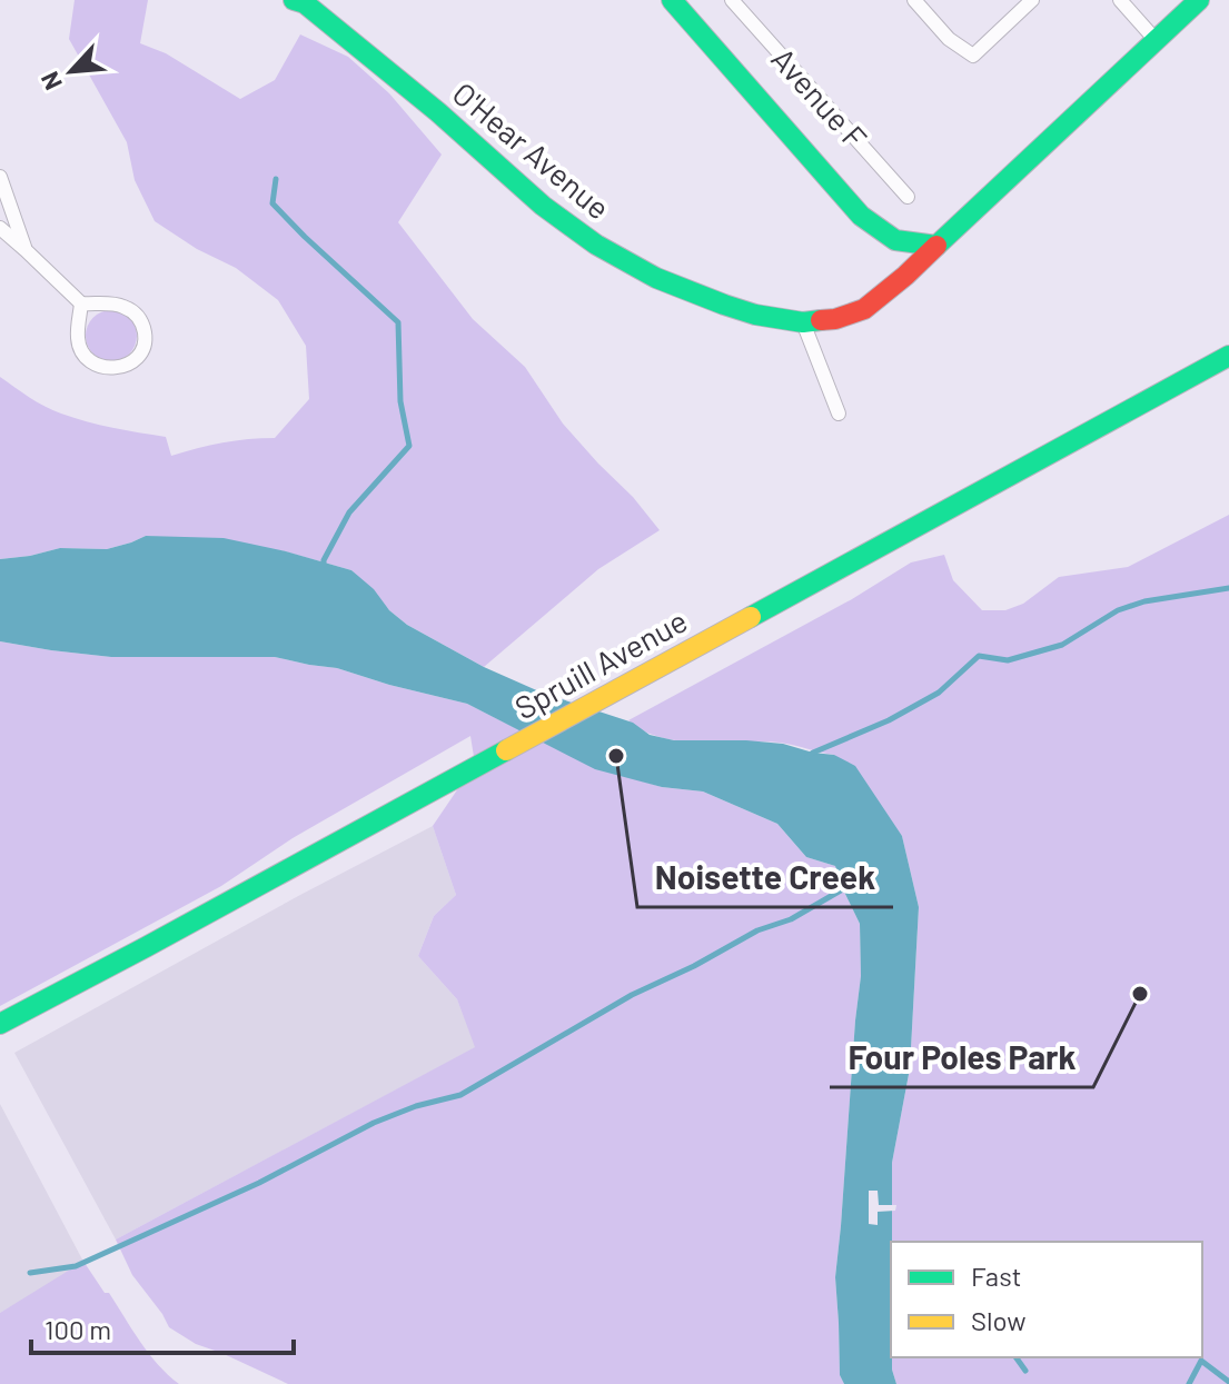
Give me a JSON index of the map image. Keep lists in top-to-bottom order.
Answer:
{
  "streets": {
    "street": ["Avenue F", "O'Hear Avenue", "Spruill Avenue"]
  },
  "places": ["Noisette Creek", "Four Poles Park"],
  "legend": ["Fast", "Slow"],
  "scale_bar": "100 m",
  "north": "bottom left"
}
